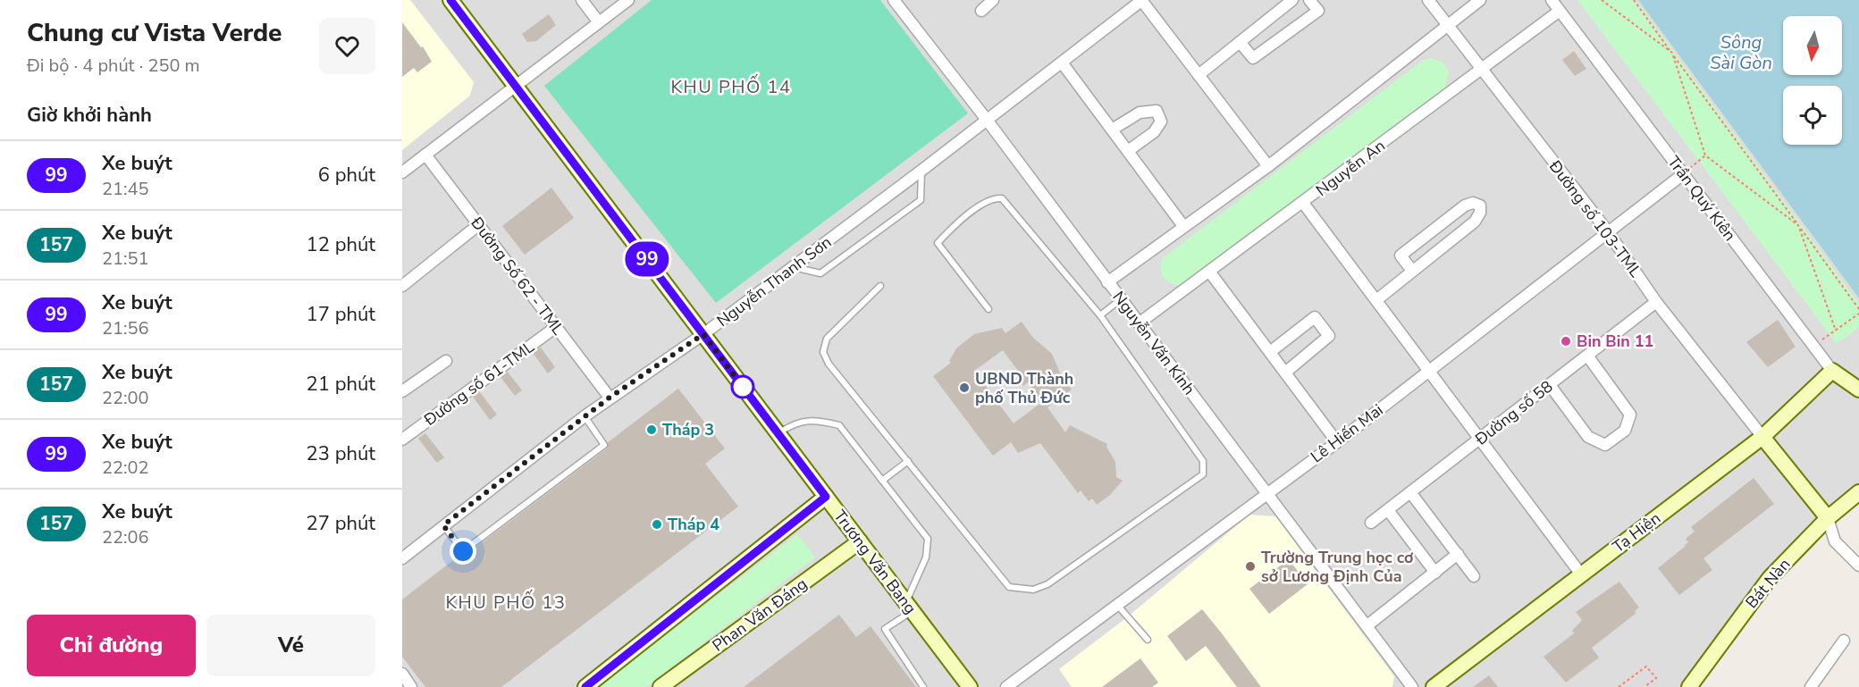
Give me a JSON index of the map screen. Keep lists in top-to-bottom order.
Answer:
{
  "streets": {
    "street": [
      "Nguyễn An",
      "Trần Quý Kiên",
      "Đường số 103-TML",
      "Đường Số 62 - TML",
      "Nguyễn Thanh Sơn",
      "Nguyễn Văn Kỉnh",
      "Đường số 61-TML",
      "Đường số 58",
      "Lê Hiến Mai",
      "Tạ Hiện",
      "Trương Văn Bang",
      "Bát Nàn",
      "Phan Văn Đáng"
    ]
  },
  "crossings": [
    ["Nguyễn An", "Trần Quý Kiên"],
    ["Nguyễn An", "Đường số 103-TML"],
    ["Nguyễn An", "Nguyễn Văn Kỉnh"],
    ["Trần Quý Kiên", "Lê Hiến Mai"],
    ["Trần Quý Kiên", "Tạ Hiện"],
    ["Đường số 103-TML", "Đường số 58"],
    ["Đường số 103-TML", "Lê Hiến Mai"],
    ["Đường số 103-TML", "Tạ Hiện"],
    ["Đường Số 62 - TML", "Nguyễn Thanh Sơn"],
    ["Đường Số 62 - TML", "Đường số 61-TML"],
    ["Nguyễn Thanh Sơn", "Nguyễn Văn Kỉnh"],
    ["Nguyễn Thanh Sơn", "Trương Văn Bang"],
    ["Nguyễn Văn Kỉnh", "Lê Hiến Mai"],
    ["Trương Văn Bang", "Phan Văn Đáng"]
  ],
  "districts": ["KHU PHỐ 14", "KHU PHỐ 13"],
  "water": ["Sông Sài Gòn"],
  "places": [
    "Bin Bin 11",
    "UBND Thành phố Thủ Đức",
    "Tháp 3",
    "Tháp 4",
    "Trường Trung học cơ sở Lương Định Của"
  ],
  "lines": ["bus line 99"],
  "north": "bottom",
  "page": {
    "heading": [
      ["Chung cư Vista Verde", "Đi bộ · 4 phút · 250 m"],
      "Giờ khởi hành"
    ],
    "on_map": "99",
    "list": [
      {
        "mark": "99",
        "name": "Xe buýt",
        "note": "21:45",
        "value": "6 phút"
      },
      {
        "mark": "157",
        "name": "Xe buýt",
        "note": "21:51",
        "value": "12 phút"
      },
      {
        "mark": "99",
        "name": "Xe buýt",
        "note": "21:56",
        "value": "17 phút"
      },
      {
        "mark": "157",
        "name": "Xe buýt",
        "note": "22:00",
        "value": "21 phút"
      },
      {
        "mark": "99",
        "name": "Xe buýt",
        "note": "22:02",
        "value": "23 phút"
      },
      {
        "mark": "157",
        "name": "Xe buýt",
        "note": "22:06",
        "value": "27 phút"
      }
    ],
    "buttons": ["Chỉ đường", "Vé"]
  }
}
